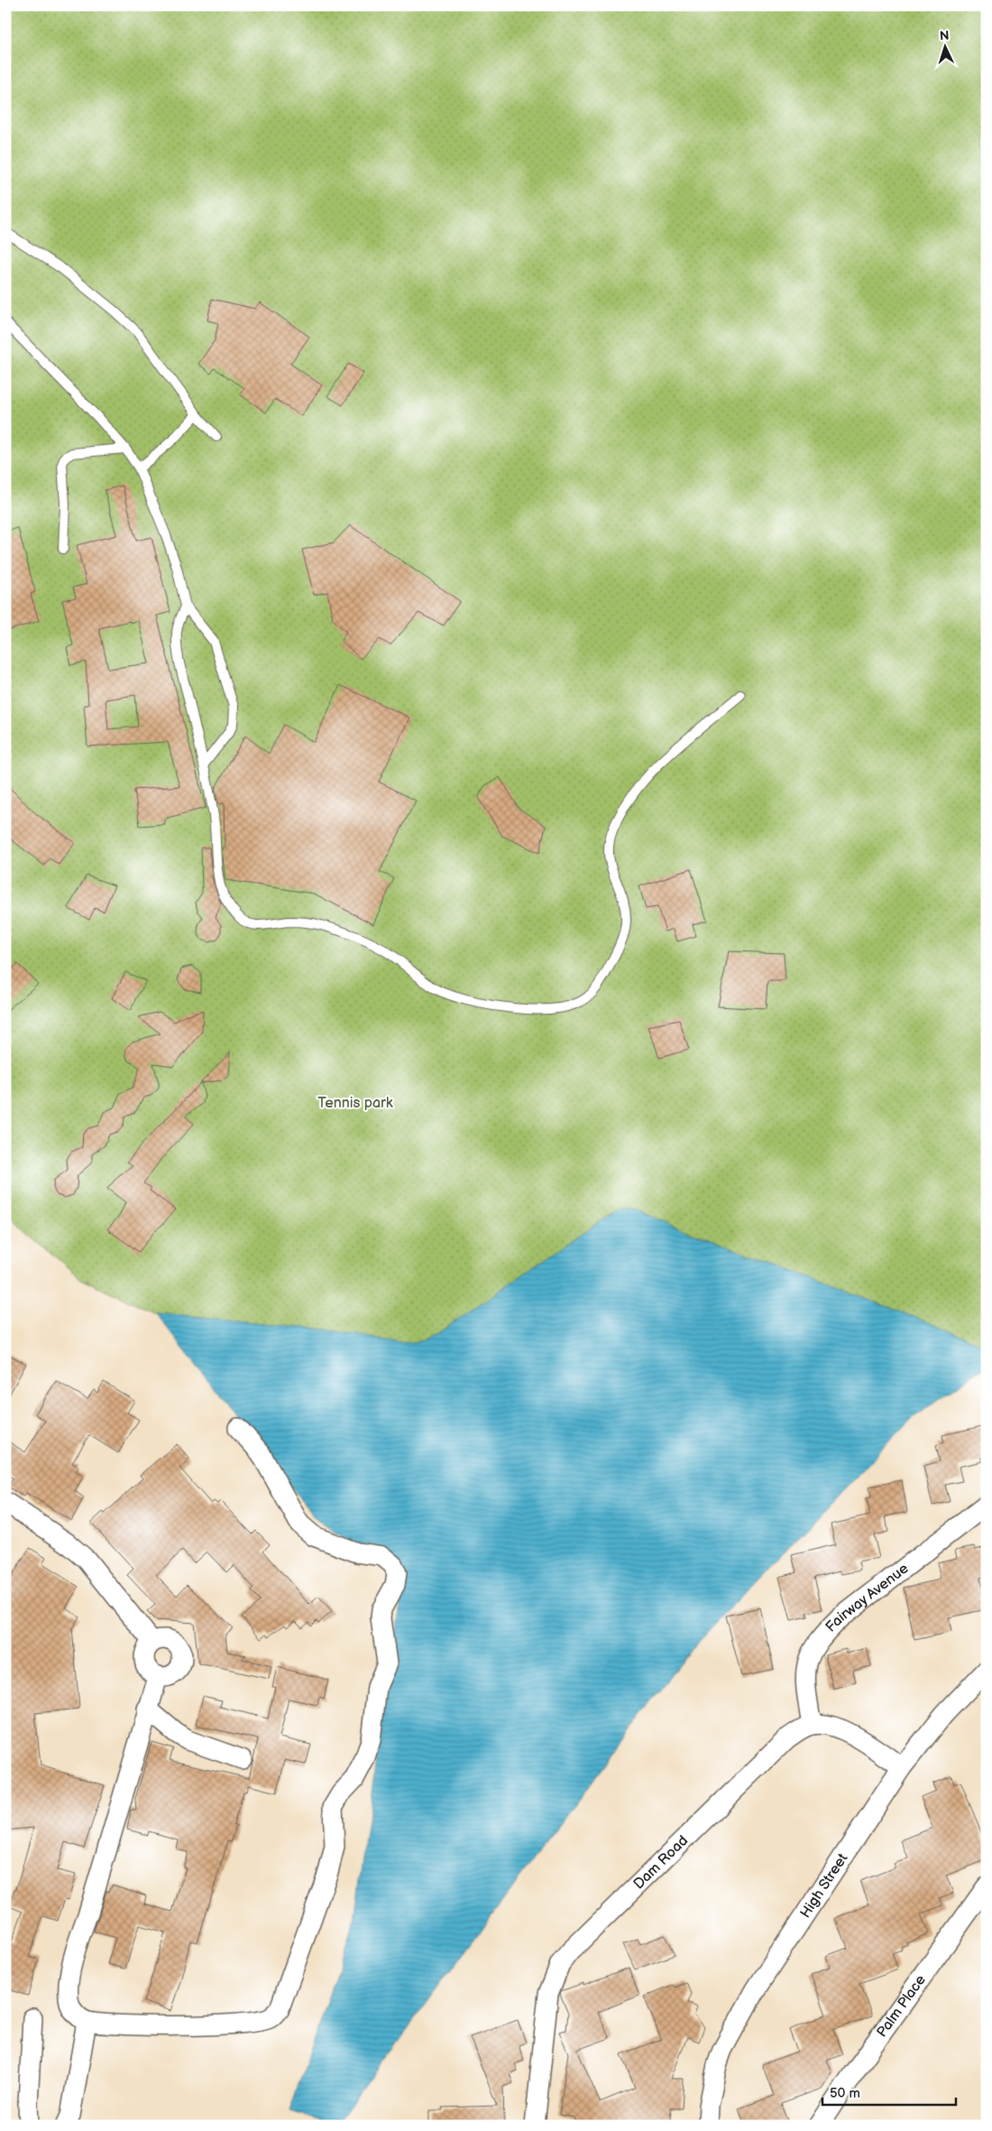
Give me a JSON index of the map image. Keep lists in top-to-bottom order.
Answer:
{
  "streets": {
    "street": [
      "Fairway Avenue",
      "Dam Road",
      "High Street",
      "Palm Place"
    ]
  },
  "crossings": [
    ["Fairway Avenue", "Dam Road"]
  ],
  "parks": ["Tennis park"],
  "scale_bar": "50 m",
  "north": "top"
}
